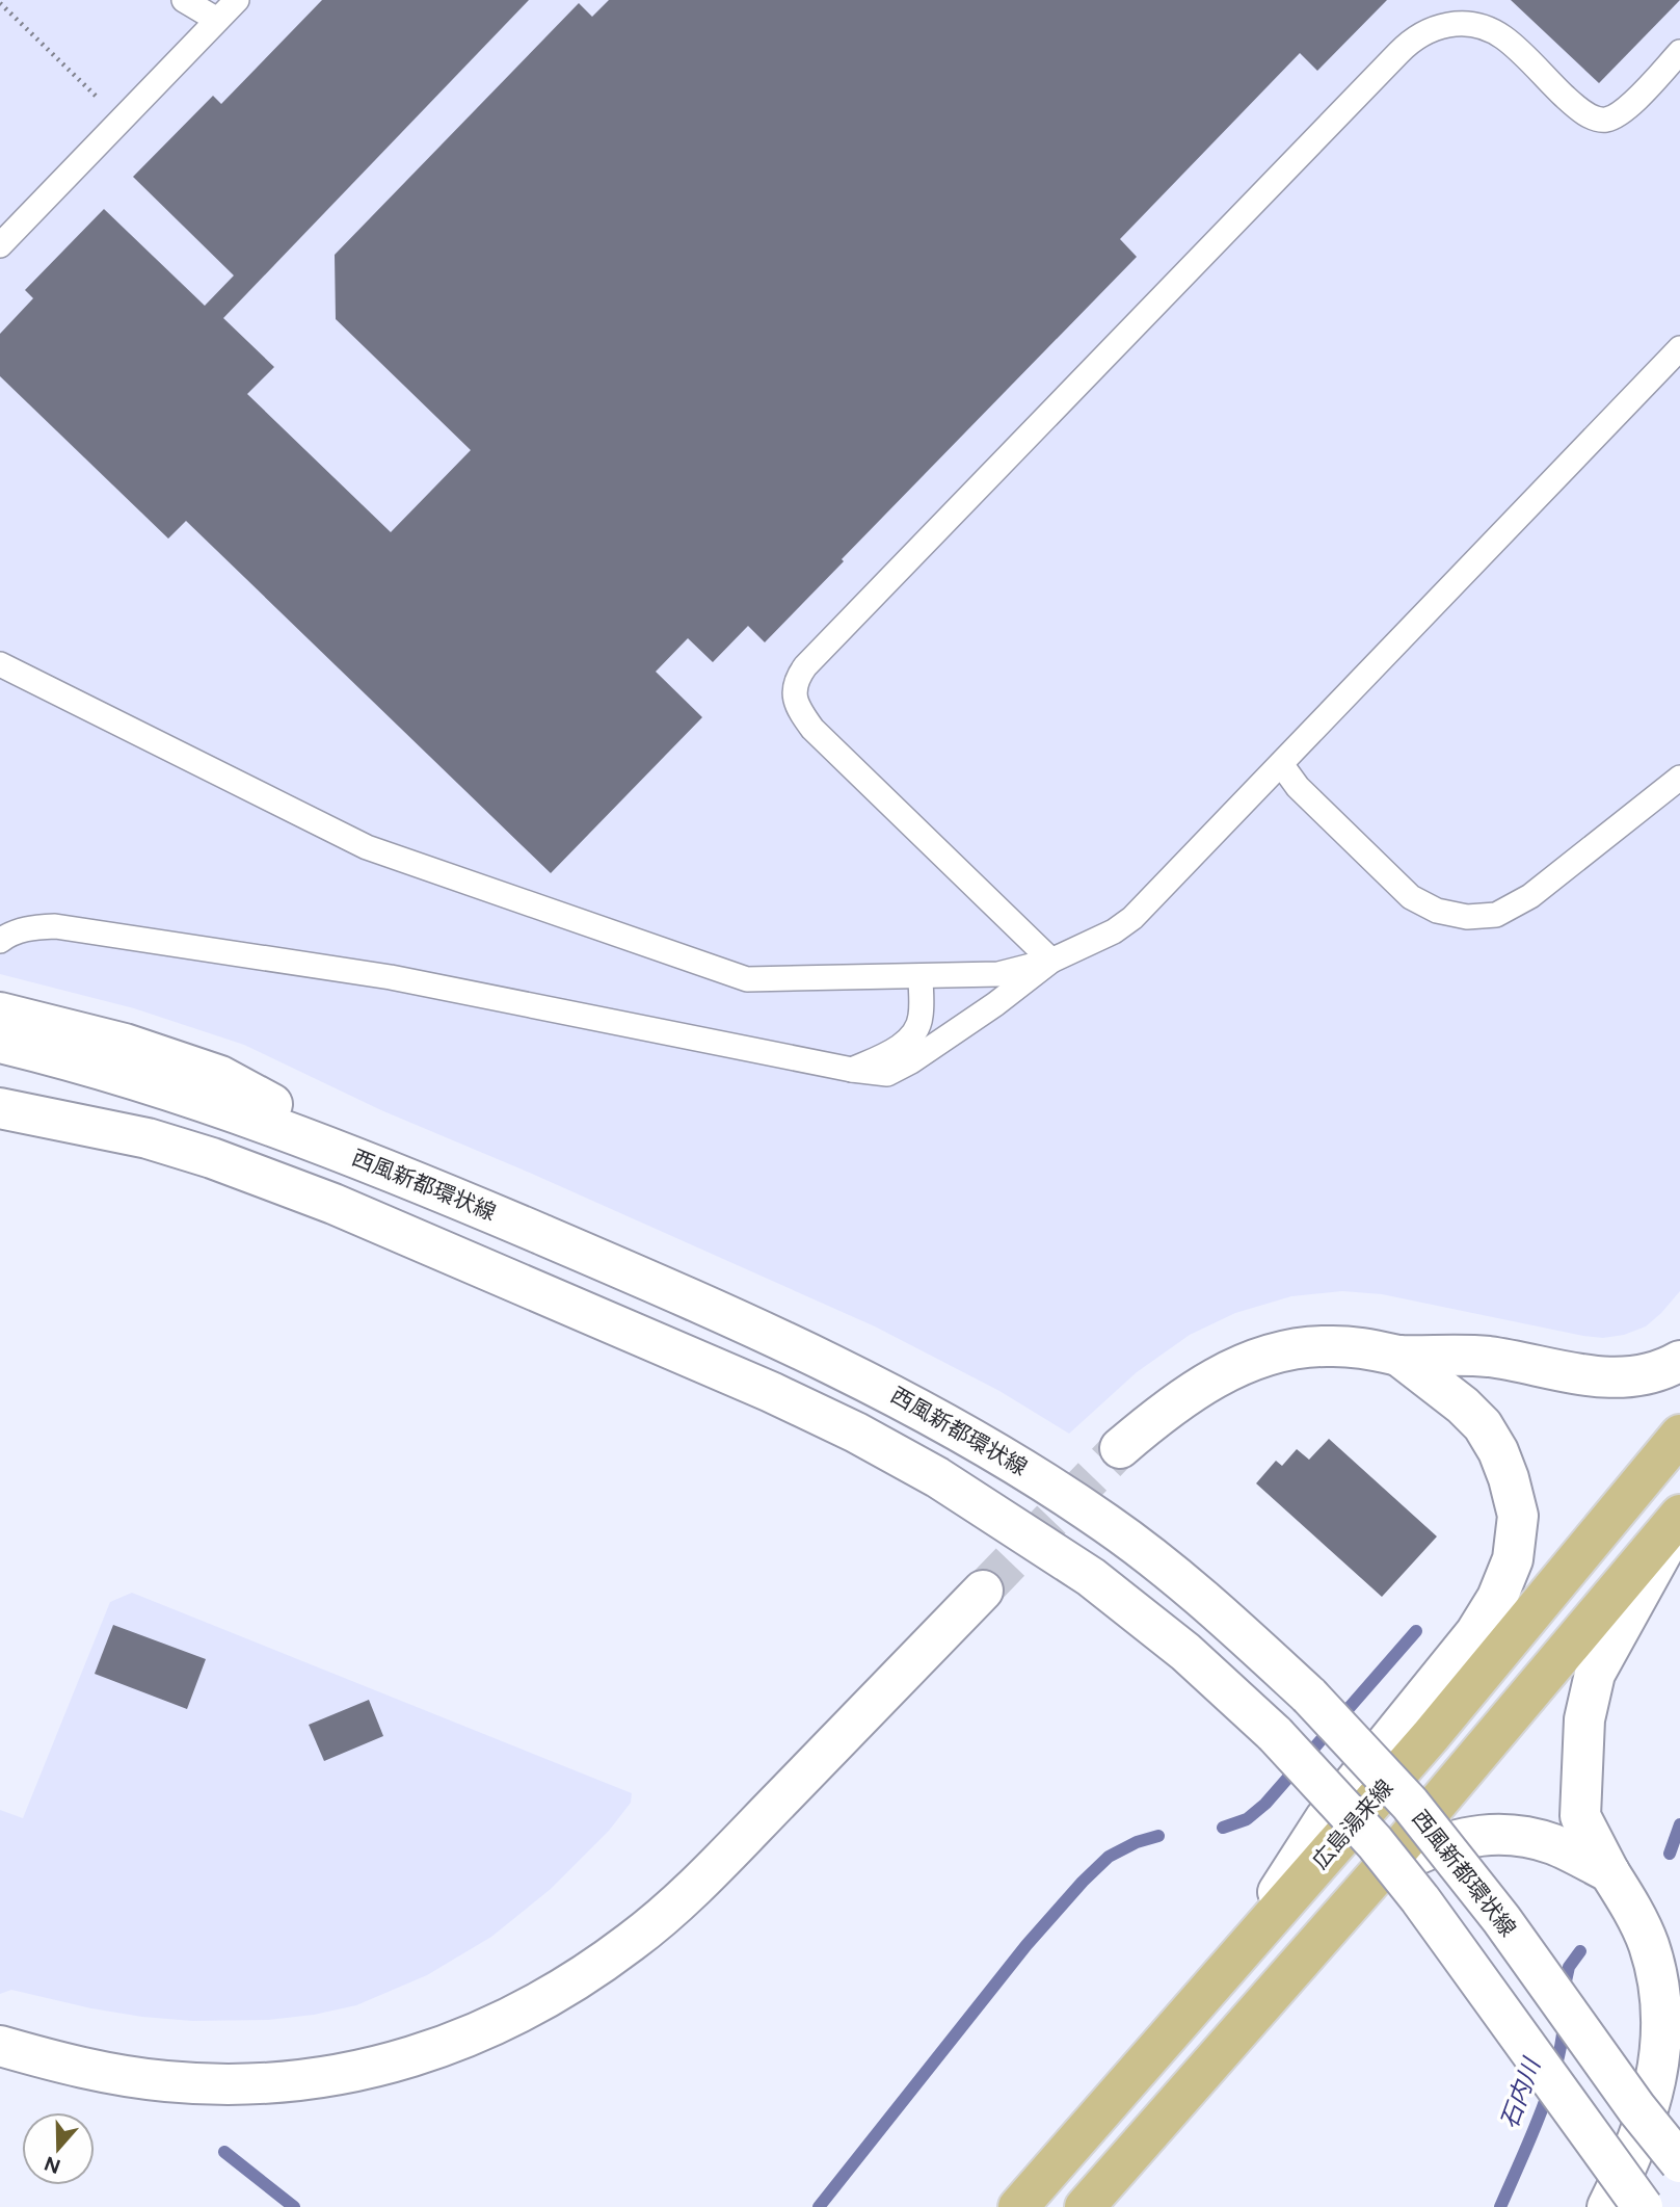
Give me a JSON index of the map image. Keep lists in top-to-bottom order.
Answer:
{
  "streets": {
    "main road": ["広島湯来線"],
    "street": ["西風新都環状線"]
  },
  "water": ["石内川"],
  "north": "bottom"
}
